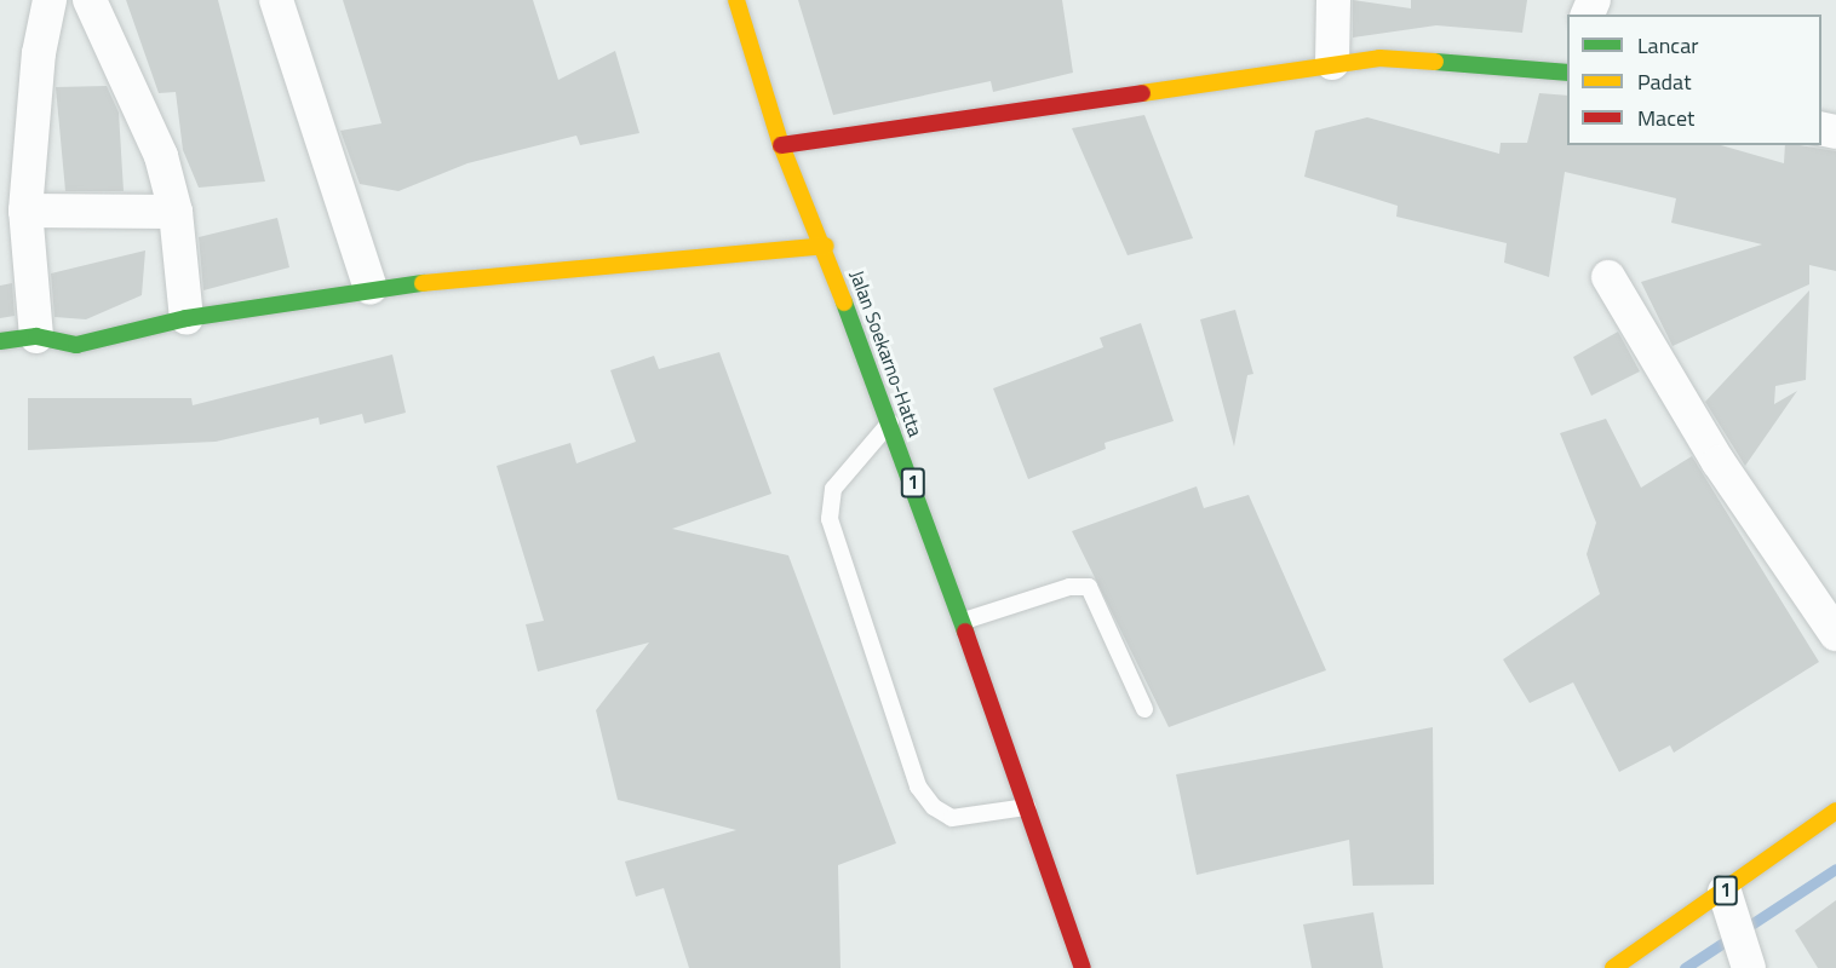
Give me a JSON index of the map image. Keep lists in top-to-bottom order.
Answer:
{
  "streets": {
    "main road": ["Jalan Soekarno-Hatta", "1"]
  },
  "legend": ["Lancar", "Padat", "Macet"]
}
